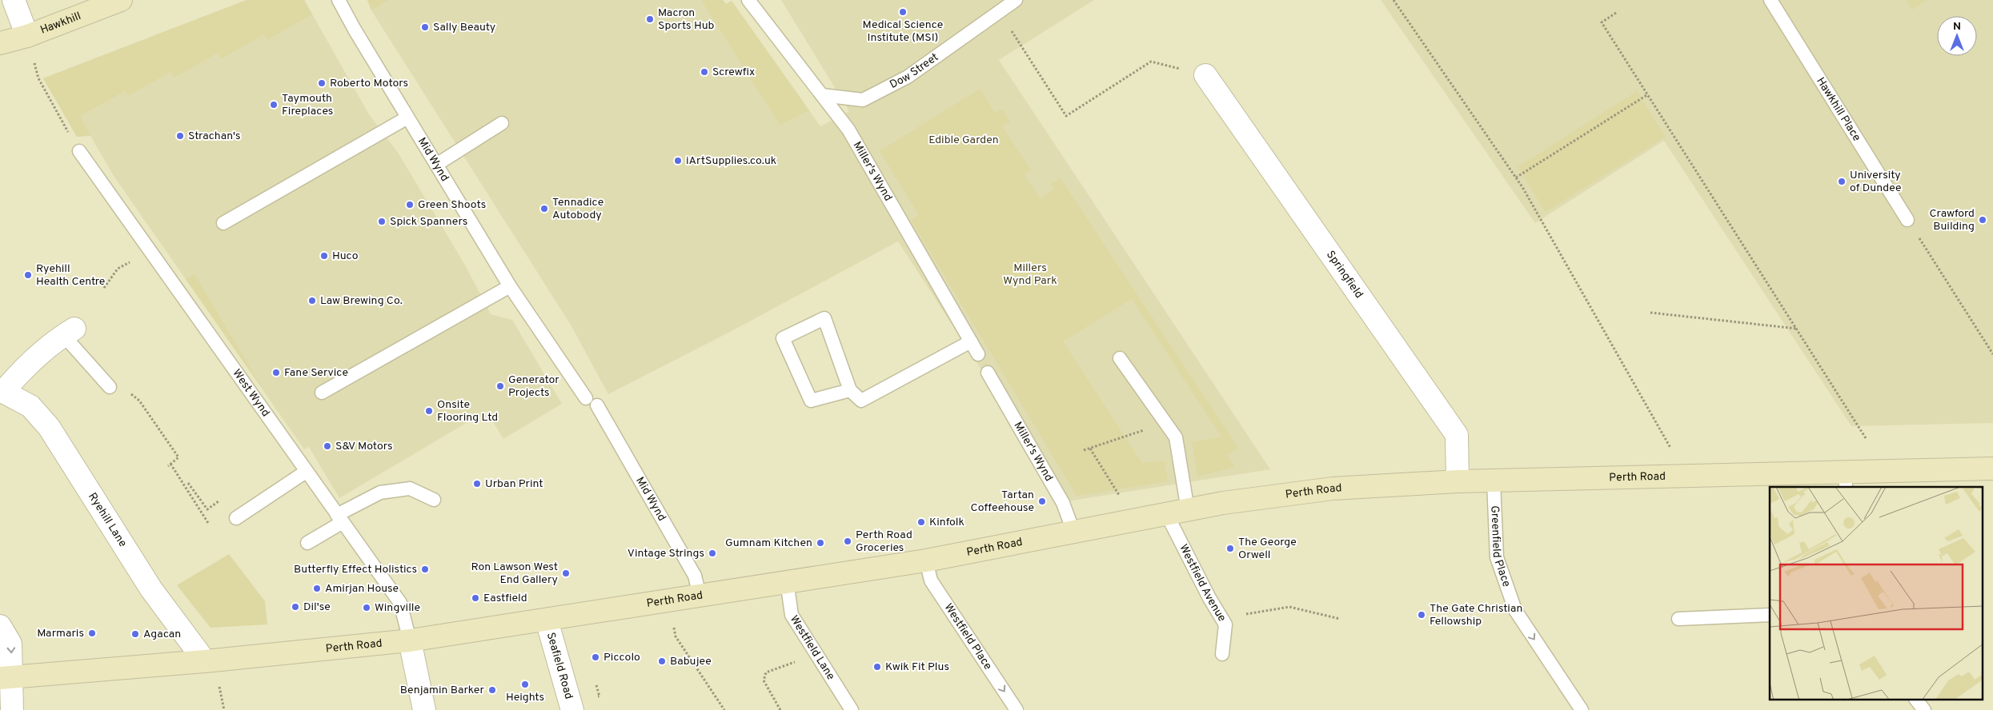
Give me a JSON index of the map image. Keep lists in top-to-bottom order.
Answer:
{
  "streets": {
    "street": [
      "Hawkhill",
      "Springfield",
      "Perth Road",
      "Ryehill Lane",
      "Seafield Road"
    ],
    "lane": [
      "Dow Street",
      "Hawkhill Place",
      "Mid Wynd",
      "Miller's Wynd",
      "West Wynd",
      "Greenfield Place",
      "Westfield Avenue",
      "Westfield Place",
      "Westfield Lane"
    ]
  },
  "crossings": [
    ["Dow Street", "Miller's Wynd"],
    ["Mid Wynd", "Perth Road"],
    ["Miller's Wynd", "Perth Road"],
    ["Springfield", "Perth Road"],
    ["West Wynd", "Perth Road"],
    ["Perth Road", "Ryehill Lane"],
    ["Perth Road", "Greenfield Place"],
    ["Perth Road", "Westfield Avenue"],
    ["Perth Road", "Westfield Place"],
    ["Perth Road", "Westfield Lane"],
    ["Perth Road", "Seafield Road"]
  ],
  "one_way": ["Greenfield Place", "Westfield Place"],
  "parks": ["Edible Garden", "Millers Wynd Park"],
  "places": [
    "Medical Science Institute (MSI)",
    "Macron Sports Hub",
    "Sally Beauty",
    "Screwfix",
    "Roberto Motors",
    "Taymouth Fireplaces",
    "Strachan's",
    "iArtSupplies.co.uk",
    "University of Dundee",
    "Green Shoots",
    "Tennadice Autobody",
    "Crawford Building",
    "Spick Spanners",
    "Huco",
    "Ryehill Health Centre",
    "Law Brewing Co.",
    "Fane Service",
    "Generator Projects",
    "Onsite Flooring Ltd",
    "S&V Motors",
    "Urban Print",
    "Tartan Coffeehouse",
    "Kinfolk",
    "Perth Road Groceries",
    "Gumnam Kitchen",
    "The George Orwell",
    "Vintage Strings",
    "Butterfly Effect Holistics",
    "Ron Lawson West End Gallery",
    "Amirjan House",
    "Eastfield",
    "Dil'se",
    "Wingville",
    "The Gate Christian Fellowship",
    "Marmaris",
    "Agacan",
    "Piccolo",
    "Babujee",
    "Kwik Fit Plus",
    "Heights",
    "Benjamin Barker"
  ],
  "north": "top"
}
